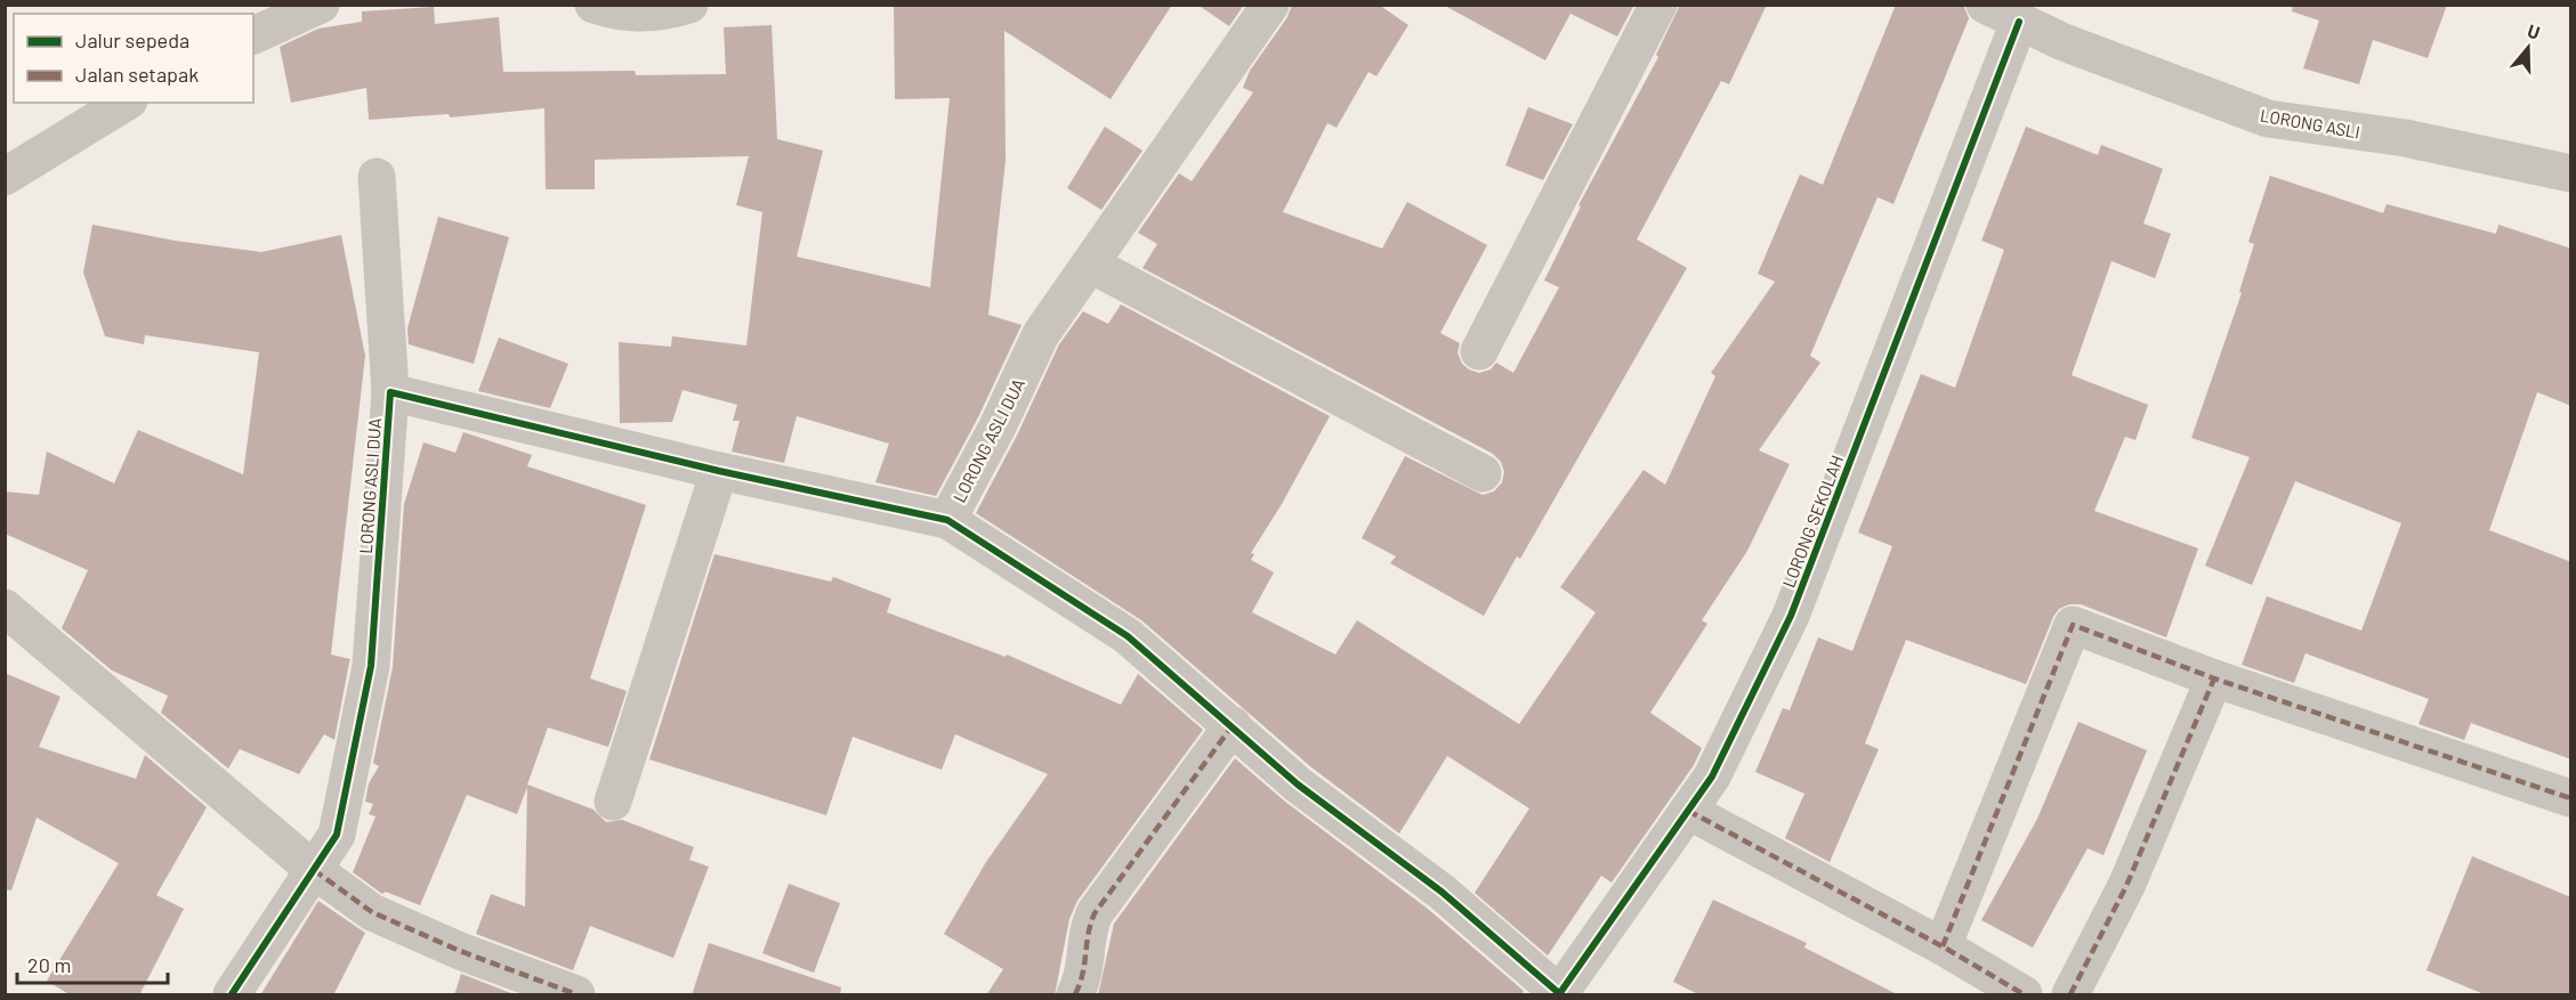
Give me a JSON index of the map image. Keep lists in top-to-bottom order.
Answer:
{
  "streets": {
    "street": ["LORONG ASLI", "LORONG ASLI DUA", "LORONG SEKOLAH"]
  },
  "crossings": [
    ["LORONG ASLI", "LORONG SEKOLAH"]
  ],
  "legend": ["Jalur sepeda", "Jalan setapak"],
  "scale_bar": "20 m",
  "north": "top"
}
